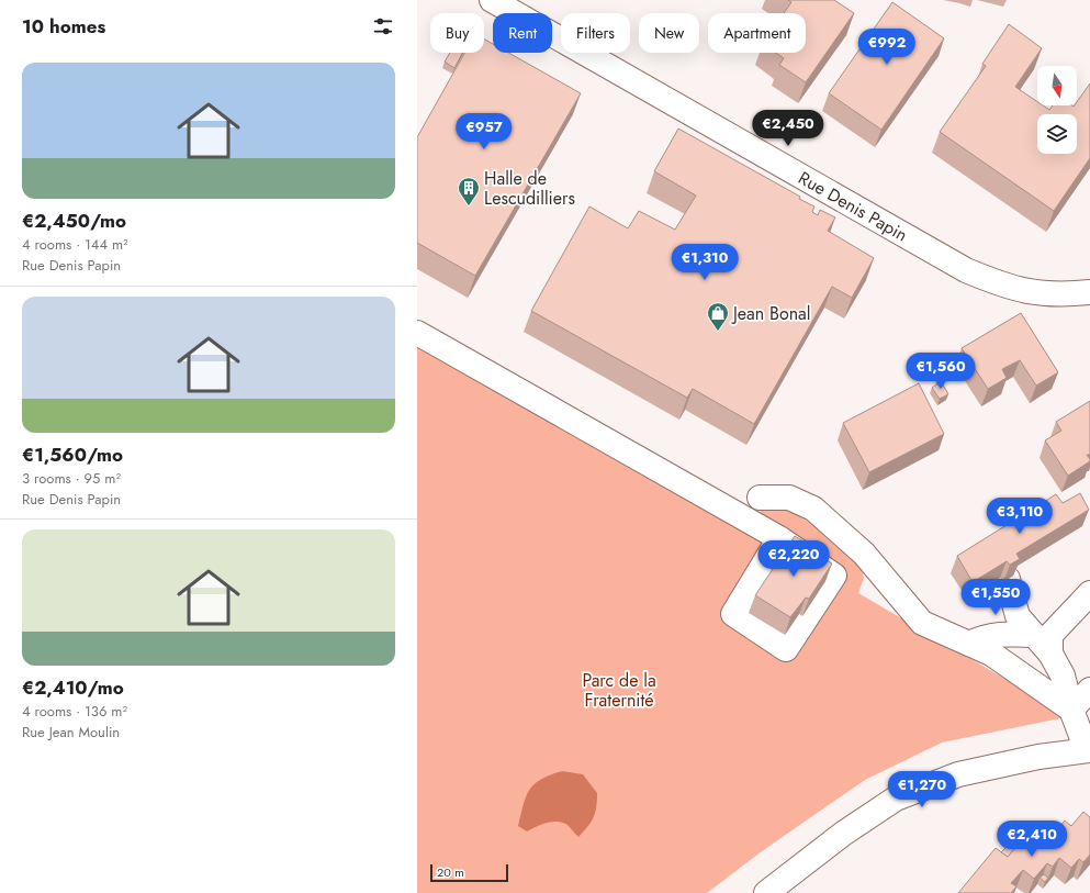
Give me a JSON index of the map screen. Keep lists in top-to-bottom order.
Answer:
{
  "streets": {
    "street": ["Rue Denis Papin"]
  },
  "parks": ["Parc de la Fraternité"],
  "places": {
    "building": ["Halle de Lescudilliers"],
    "shop": ["Jean Bonal"]
  },
  "scale_bar": "20 m",
  "north": "bottom",
  "page": {
    "heading": "10 homes",
    "chip": [
      "Buy",
      "Rent",
      "Filters",
      "New",
      "Apartment"
    ],
    "price": [
      "€992",
      "€2,450",
      "€957",
      "€1,310",
      "€1,560",
      "€3,110",
      "€2,220",
      "€1,550",
      "€1,270",
      "€2,410"
    ],
    "list": [
      {
        "name": "€2,450/mo",
        "note": "4 rooms · 144 m² · Rue Denis Papin"
      },
      {
        "name": "€1,560/mo",
        "note": "3 rooms · 95 m² · Rue Denis Papin"
      },
      {
        "name": "€2,410/mo",
        "note": "4 rooms · 136 m² · Rue Jean Moulin"
      }
    ],
    "scale": "20 m"
  }
}
